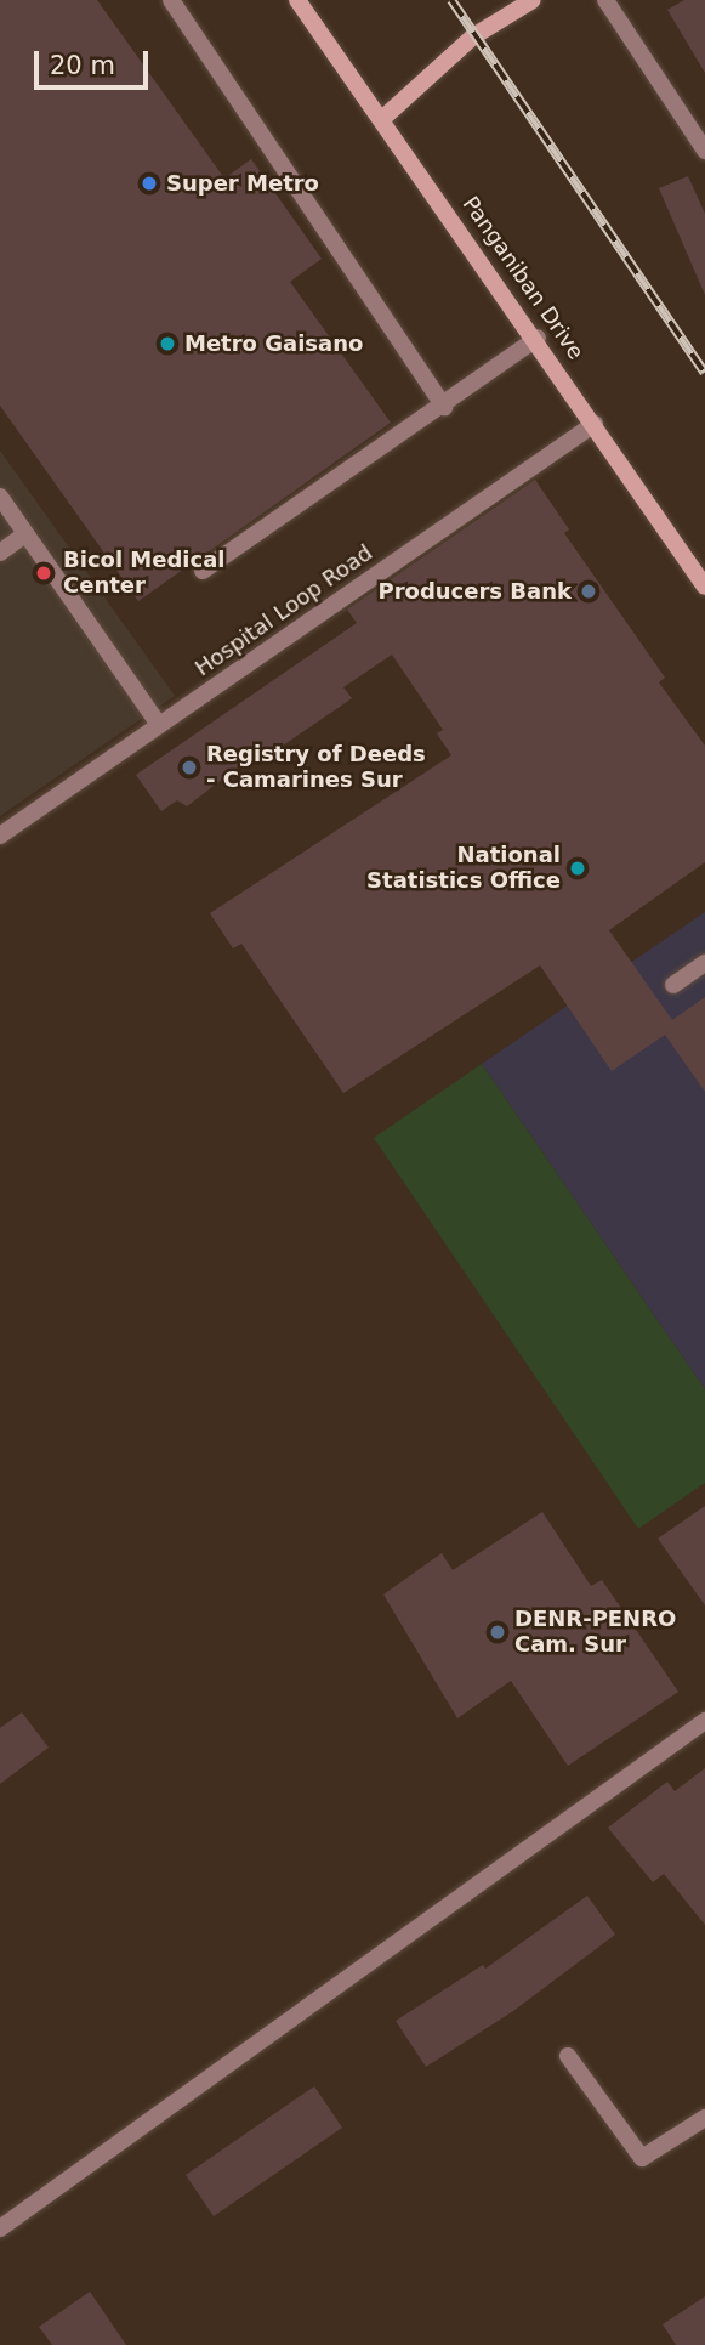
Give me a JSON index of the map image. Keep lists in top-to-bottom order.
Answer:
{
  "streets": {
    "main road": ["Panganiban Drive"],
    "street": ["Hospital Loop Road"]
  },
  "crossings": [
    ["Panganiban Drive", "Hospital Loop Road"]
  ],
  "places": [
    "Super Metro",
    "Metro Gaisano",
    "Bicol Medical Center",
    "Producers Bank",
    "Registry of Deeds - Camarines Sur",
    "National Statistics Office",
    "DENR-PENRO Cam. Sur"
  ],
  "scale_bar": "20 m"
}
